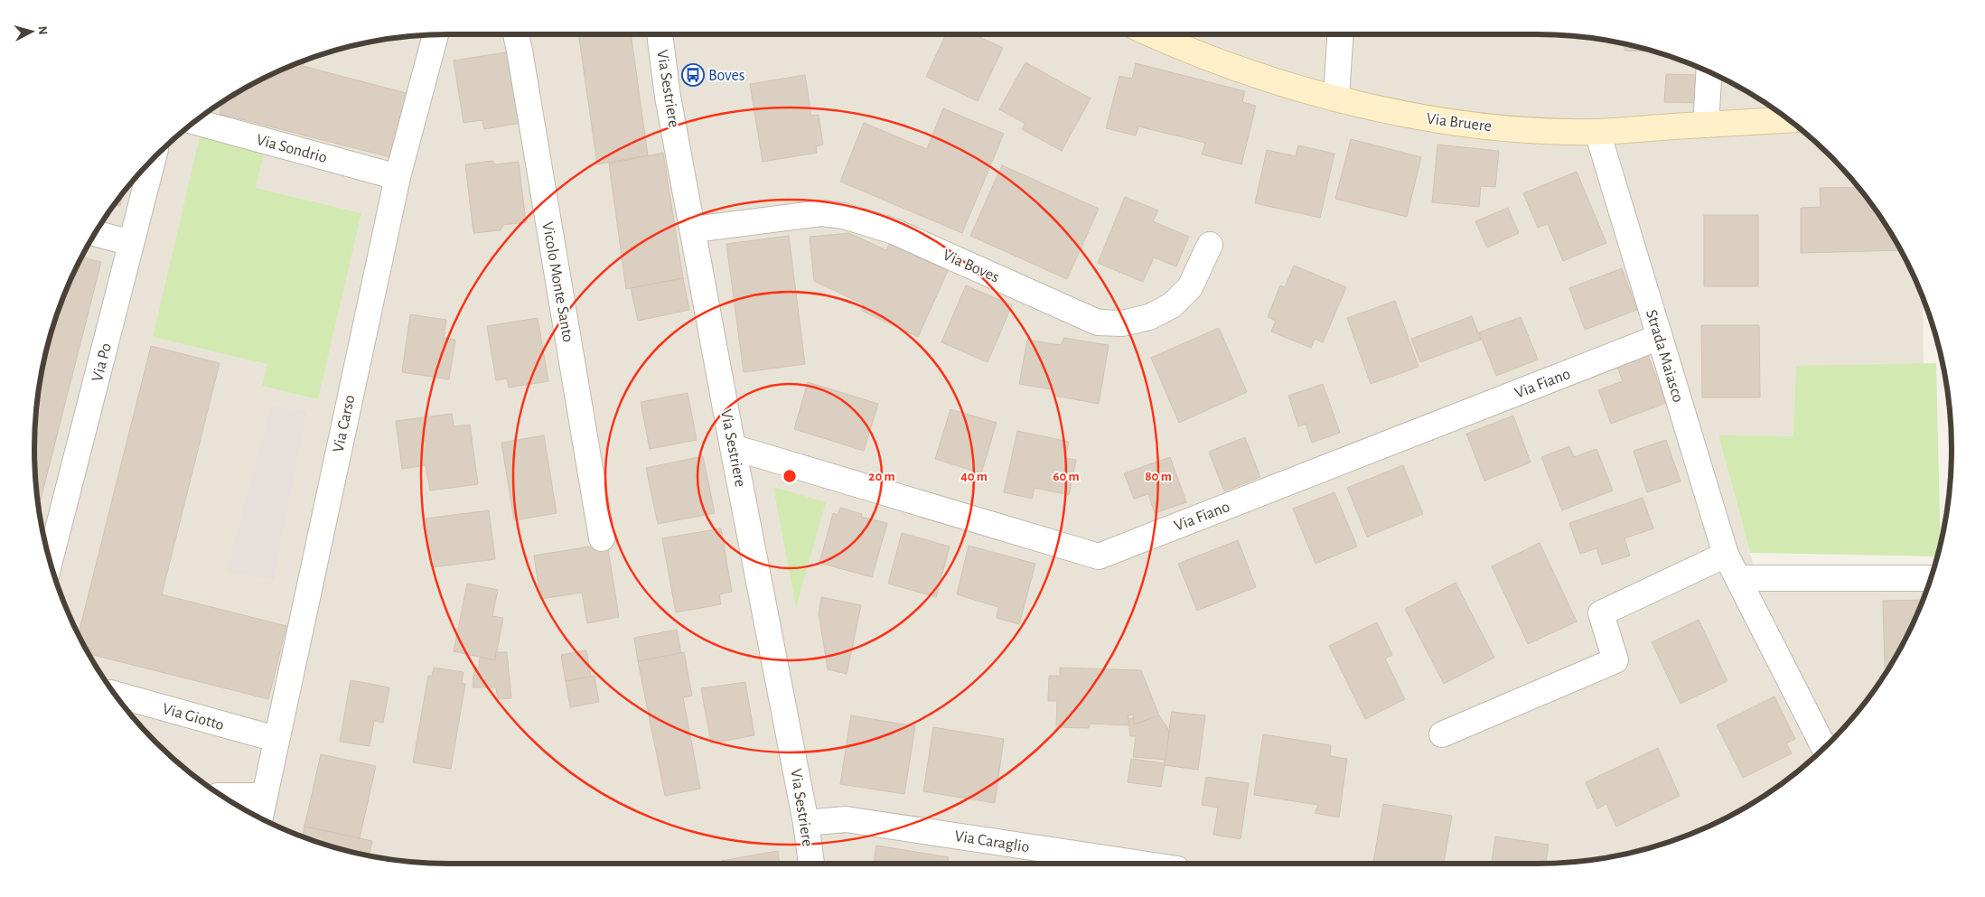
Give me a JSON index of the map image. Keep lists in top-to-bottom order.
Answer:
{
  "streets": {
    "street": [
      "Via Sestriere",
      "Via Bruere",
      "Via Sondrio",
      "Via Boves",
      "Vicolo Monte Santo",
      "Strada Maiasco",
      "Via Po",
      "Via Fiano",
      "Via Carso",
      "Via Giotto",
      "Via Caraglio"
    ]
  },
  "crossings": [
    ["Via Sestriere", "Via Boves"],
    ["Via Sestriere", "Via Fiano"],
    ["Via Sestriere", "Via Caraglio"],
    ["Via Bruere", "Strada Maiasco"],
    ["Via Sondrio", "Via Carso"],
    ["Strada Maiasco", "Via Fiano"],
    ["Via Carso", "Via Giotto"]
  ],
  "places": {
    "bus stop": ["Boves"]
  },
  "north": "right",
  "rings": [
    "20 m",
    "40 m",
    "60 m",
    "80 m"
  ]
}
